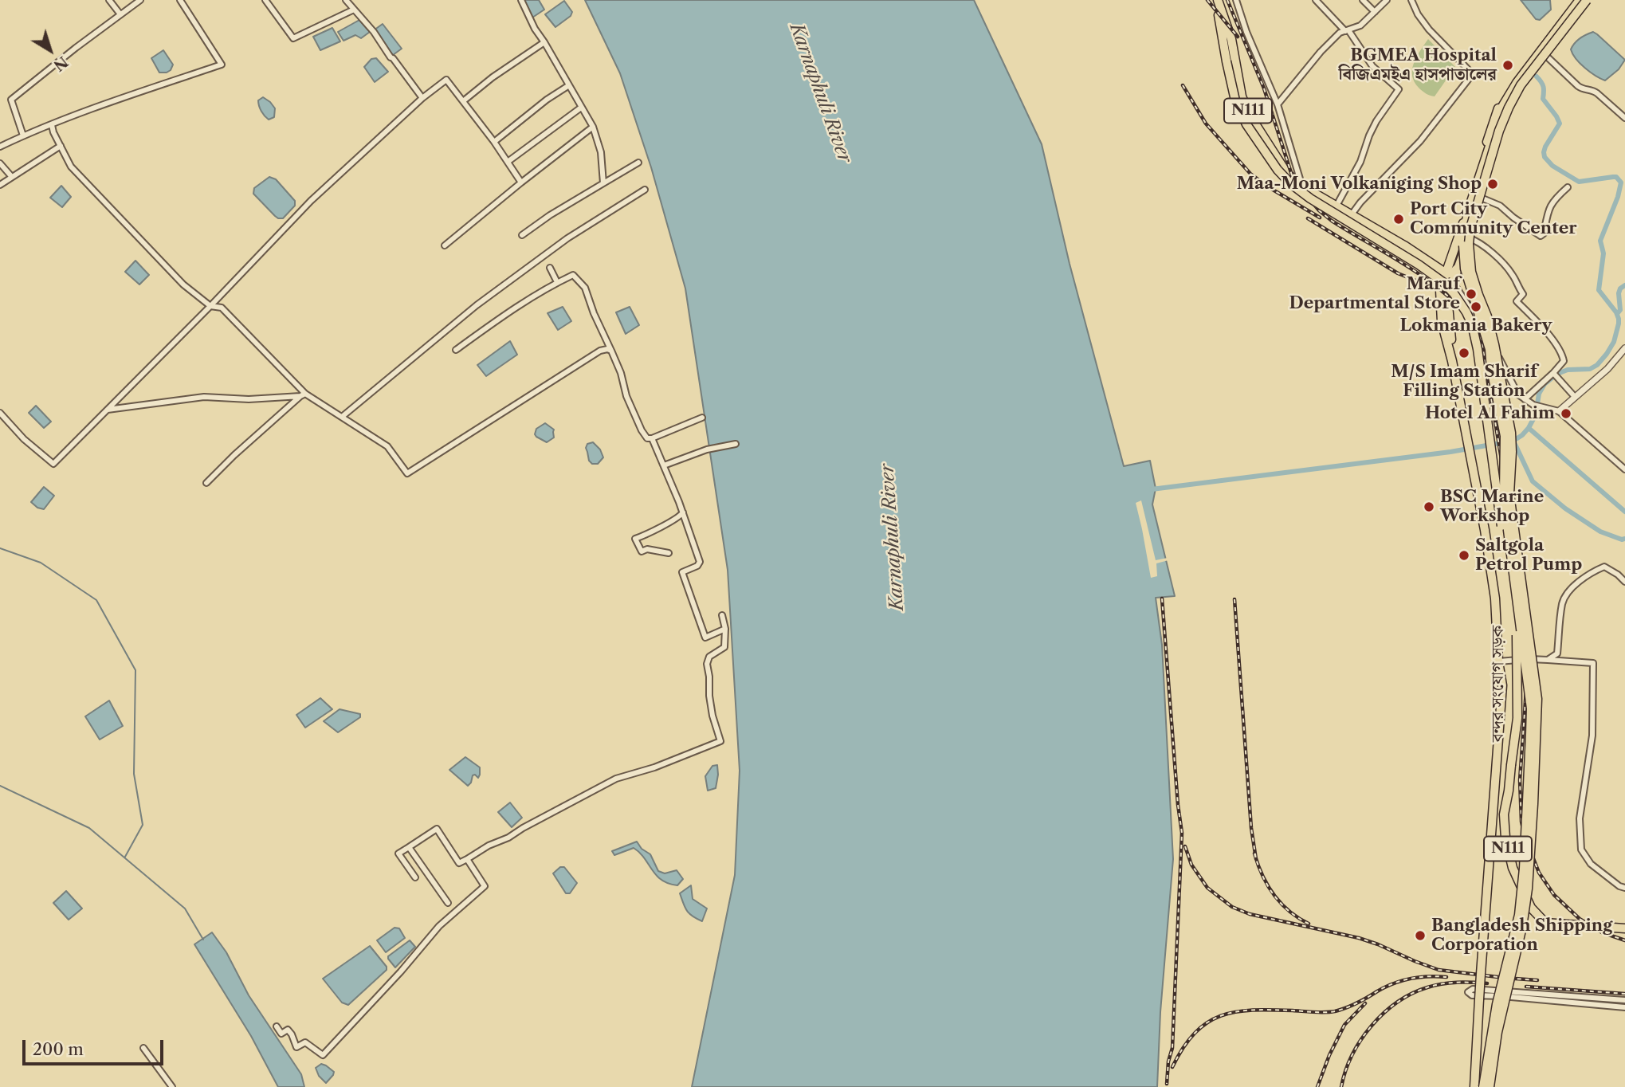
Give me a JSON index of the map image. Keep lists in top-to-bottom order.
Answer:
{
  "streets": {
    "main road": ["N111", "বন্দর সংযোগ সড়ক"]
  },
  "crossings": [
    ["N111", "বন্দর সংযোগ সড়ক"]
  ],
  "water": ["Karnaphuli River"],
  "places": [
    "BGMEA Hospital বিজিএমইএ হাসপাতালের",
    "Maa-Moni Volkaniging Shop",
    "Port City Community Center",
    "Maruf Departmental Store",
    "Lokmania Bakery",
    "M/S Imam Sharif Filling Station",
    "Hotel Al Fahim",
    "BSC Marine Workshop",
    "Saltgola Petrol Pump",
    "Bangladesh Shipping Corporation"
  ],
  "scale_bar": "200 m",
  "north": "bottom right"
}
